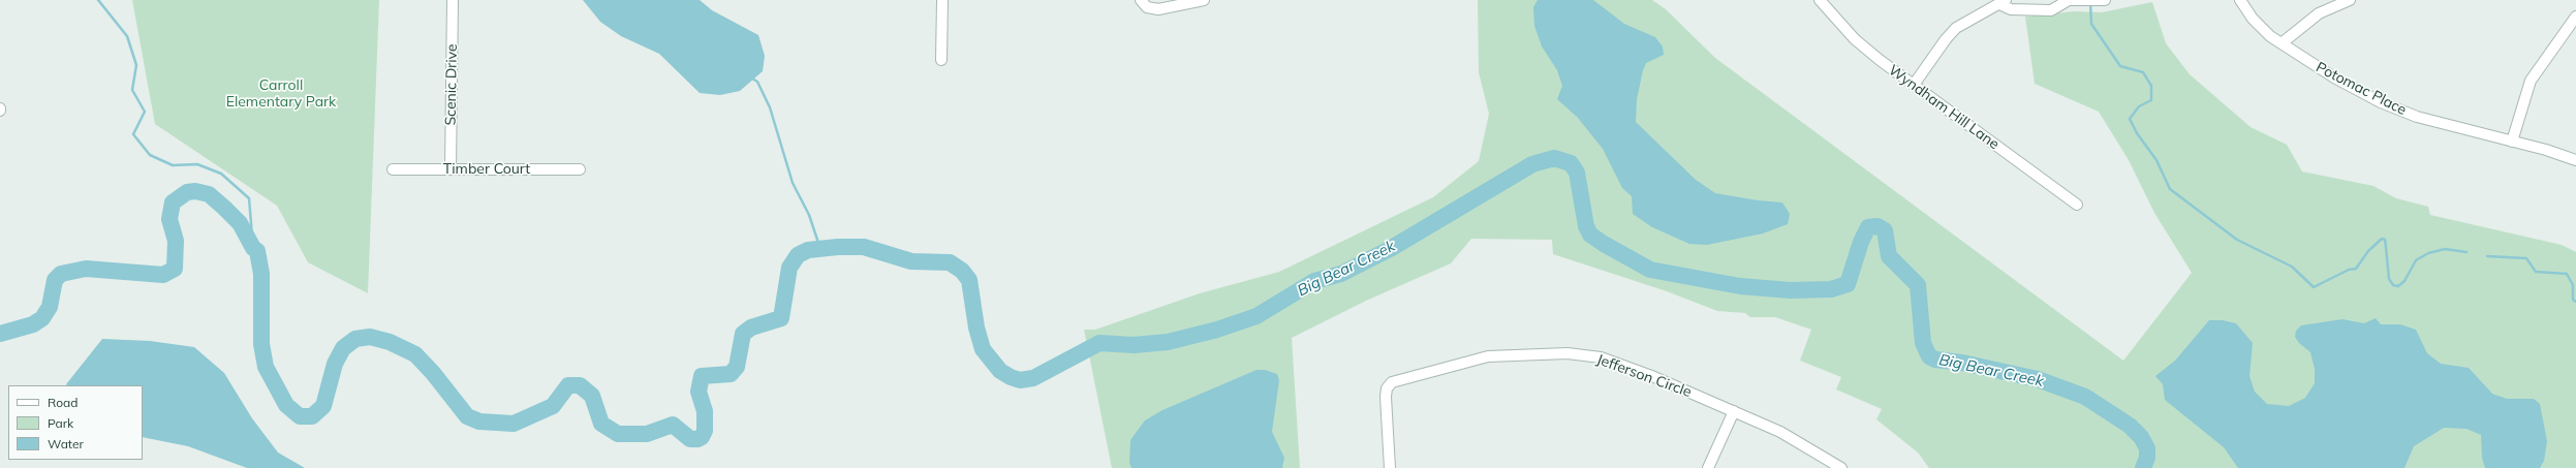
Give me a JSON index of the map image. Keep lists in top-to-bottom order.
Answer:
{
  "streets": {
    "street": [
      "Scenic Drive",
      "Potomac Place",
      "Wyndham Hill Lane",
      "Timber Court",
      "Jefferson Circle"
    ]
  },
  "crossings": [
    ["Scenic Drive", "Timber Court"]
  ],
  "water": ["Big Bear Creek"],
  "parks": ["Carroll Elementary Park"],
  "legend": ["Road", "Park", "Water"]
}
